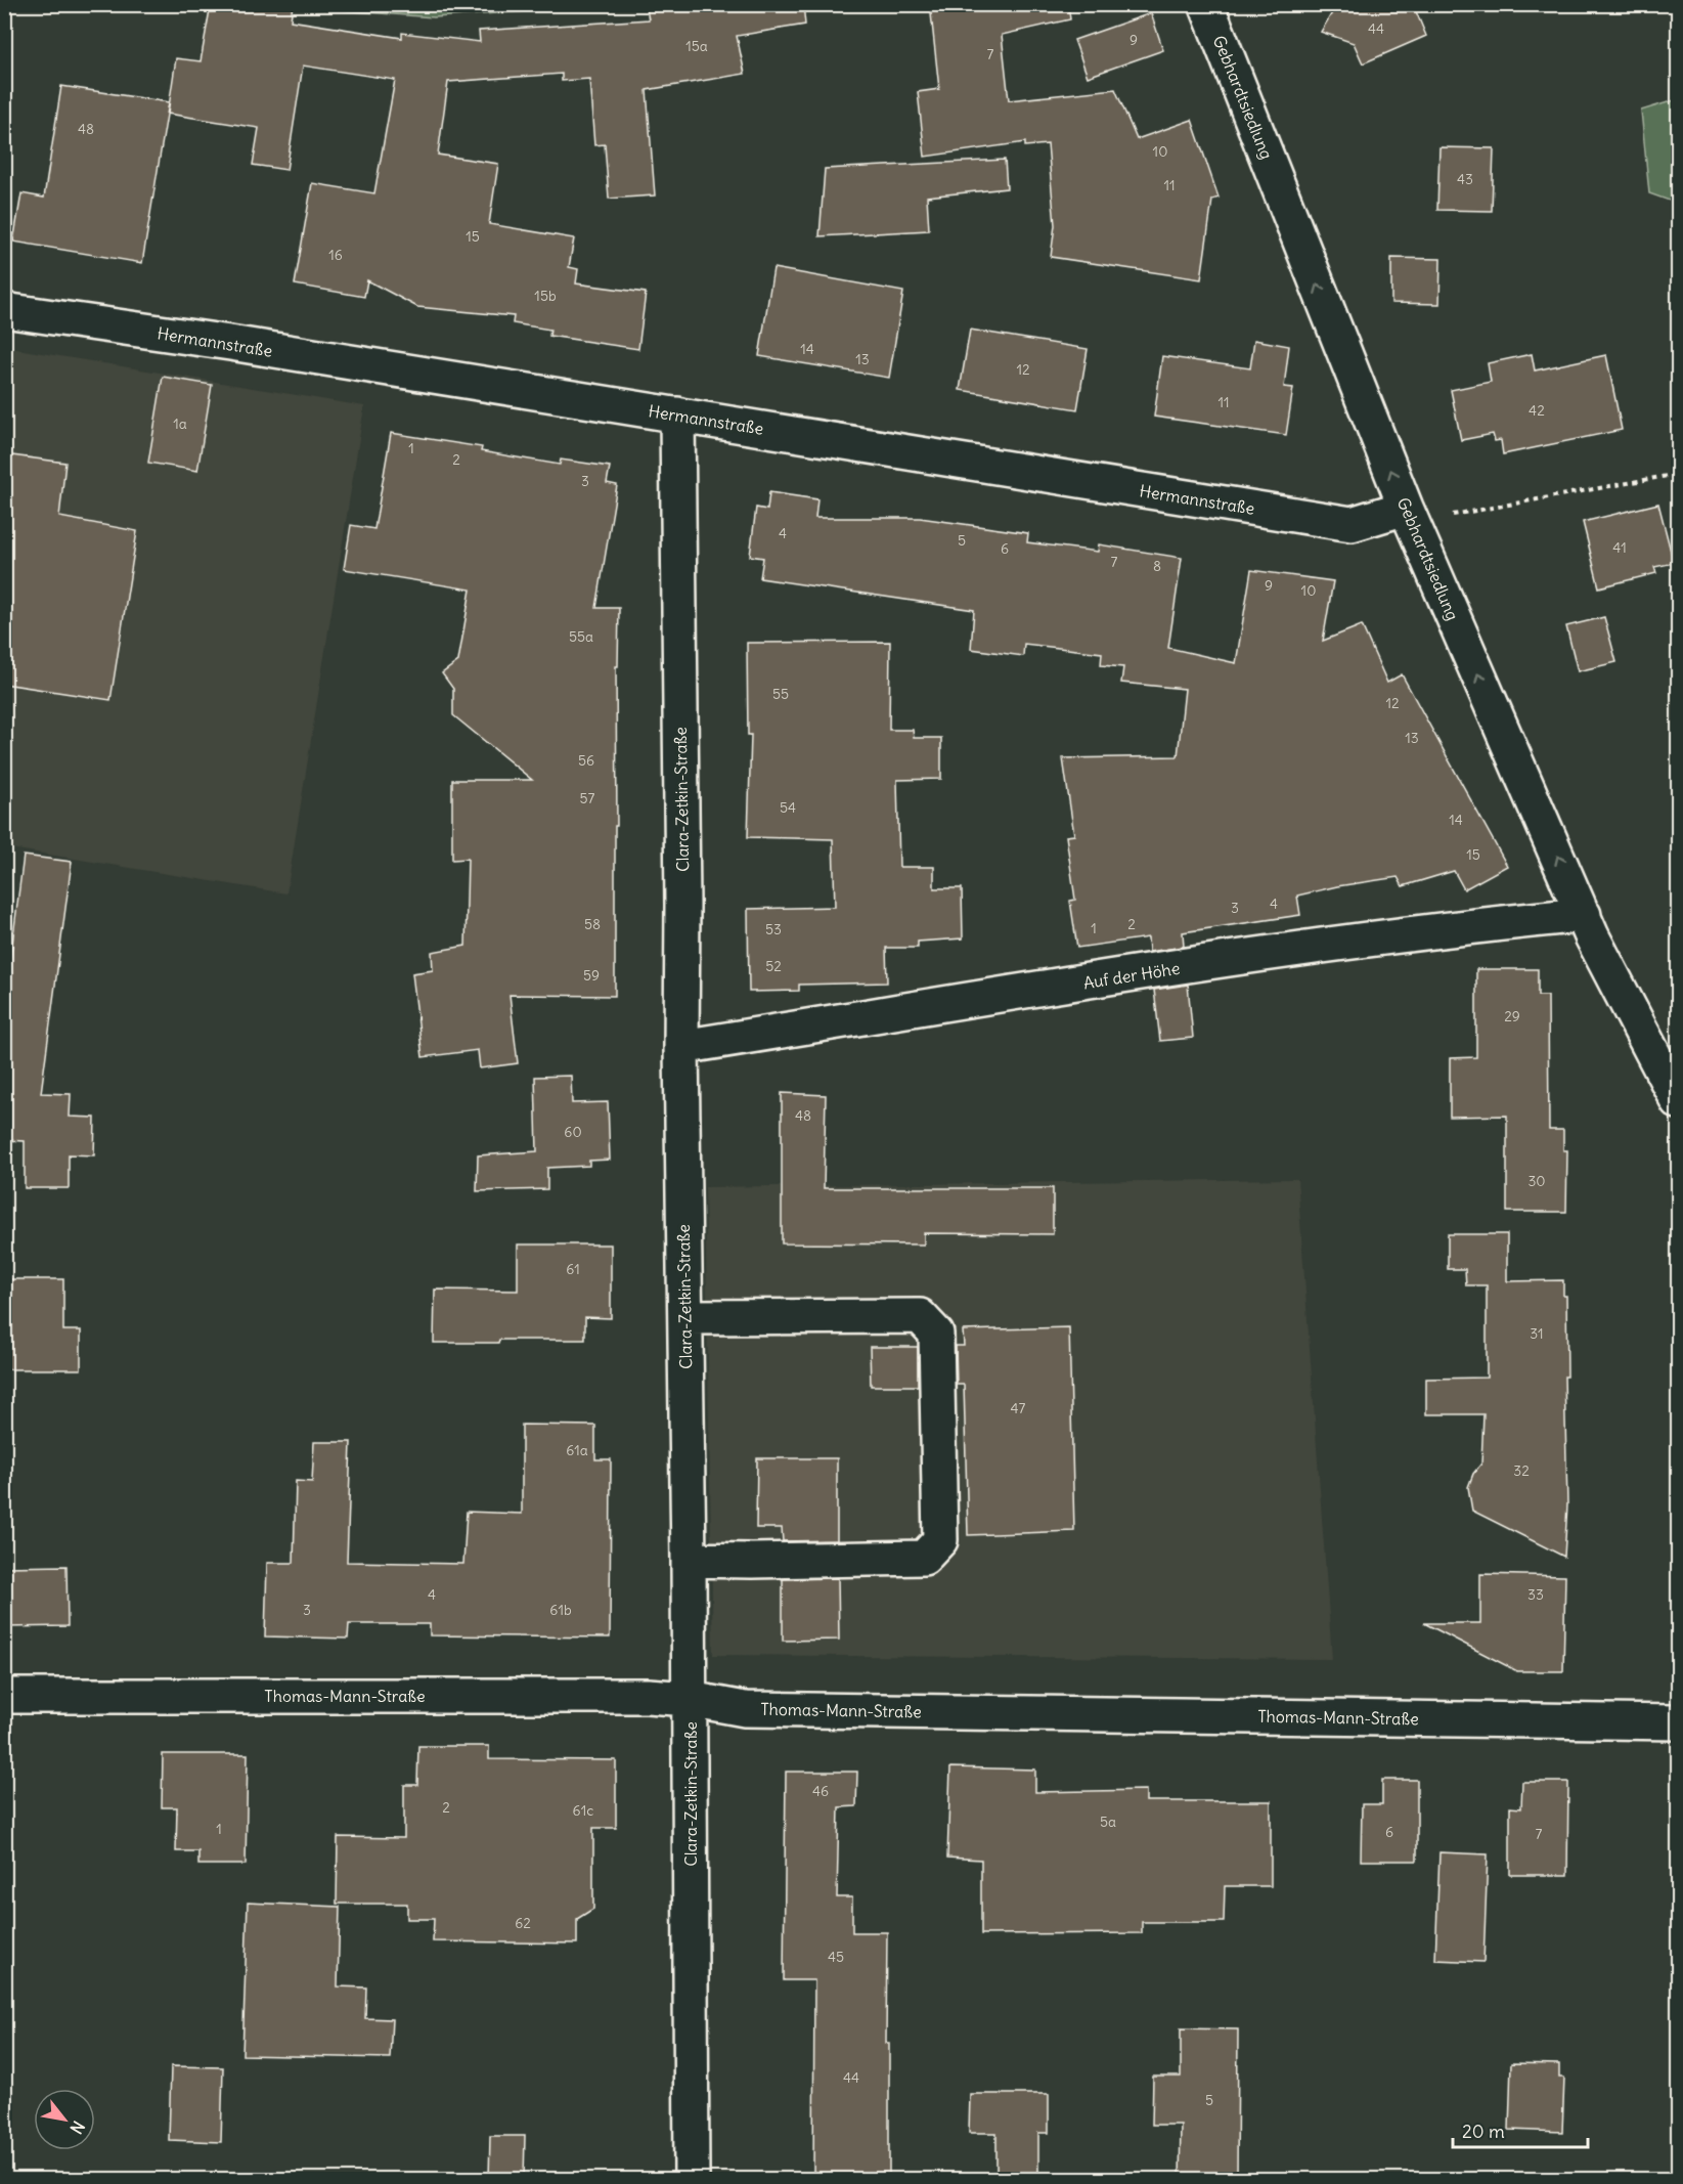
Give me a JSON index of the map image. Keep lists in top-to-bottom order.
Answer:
{
  "streets": {
    "street": [
      "Gebhardtsiedlung",
      "Hermannstraße",
      "Clara-Zetkin-Straße",
      "Auf der Höhe",
      "Thomas-Mann-Straße"
    ]
  },
  "crossings": [
    ["Gebhardtsiedlung", "Hermannstraße"],
    ["Gebhardtsiedlung", "Auf der Höhe"],
    ["Hermannstraße", "Clara-Zetkin-Straße"],
    ["Clara-Zetkin-Straße", "Auf der Höhe"],
    ["Clara-Zetkin-Straße", "Thomas-Mann-Straße"]
  ],
  "one_way": ["Gebhardtsiedlung"],
  "house_numbers": [
    "44",
    "9",
    "15a",
    "7",
    "48",
    "10",
    "43",
    "11",
    "15",
    "16",
    "15b",
    "14",
    "13",
    "12",
    "11",
    "42",
    "1a",
    "1",
    "2",
    "3",
    "4",
    "5",
    "41",
    "6",
    "7",
    "8",
    "9",
    "10",
    "55a",
    "55",
    "12",
    "13",
    "56",
    "57",
    "54",
    "14",
    "15",
    "4",
    "3",
    "58",
    "2",
    "1",
    "53",
    "52",
    "59",
    "29",
    "48",
    "60",
    "30",
    "61",
    "31",
    "47",
    "61a",
    "32",
    "4",
    "33",
    "3",
    "61b",
    "46",
    "2",
    "61c",
    "5a",
    "1",
    "6",
    "7",
    "62",
    "45",
    "44",
    "5"
  ],
  "scale_bar": "20 m",
  "north": "bottom right"
}
